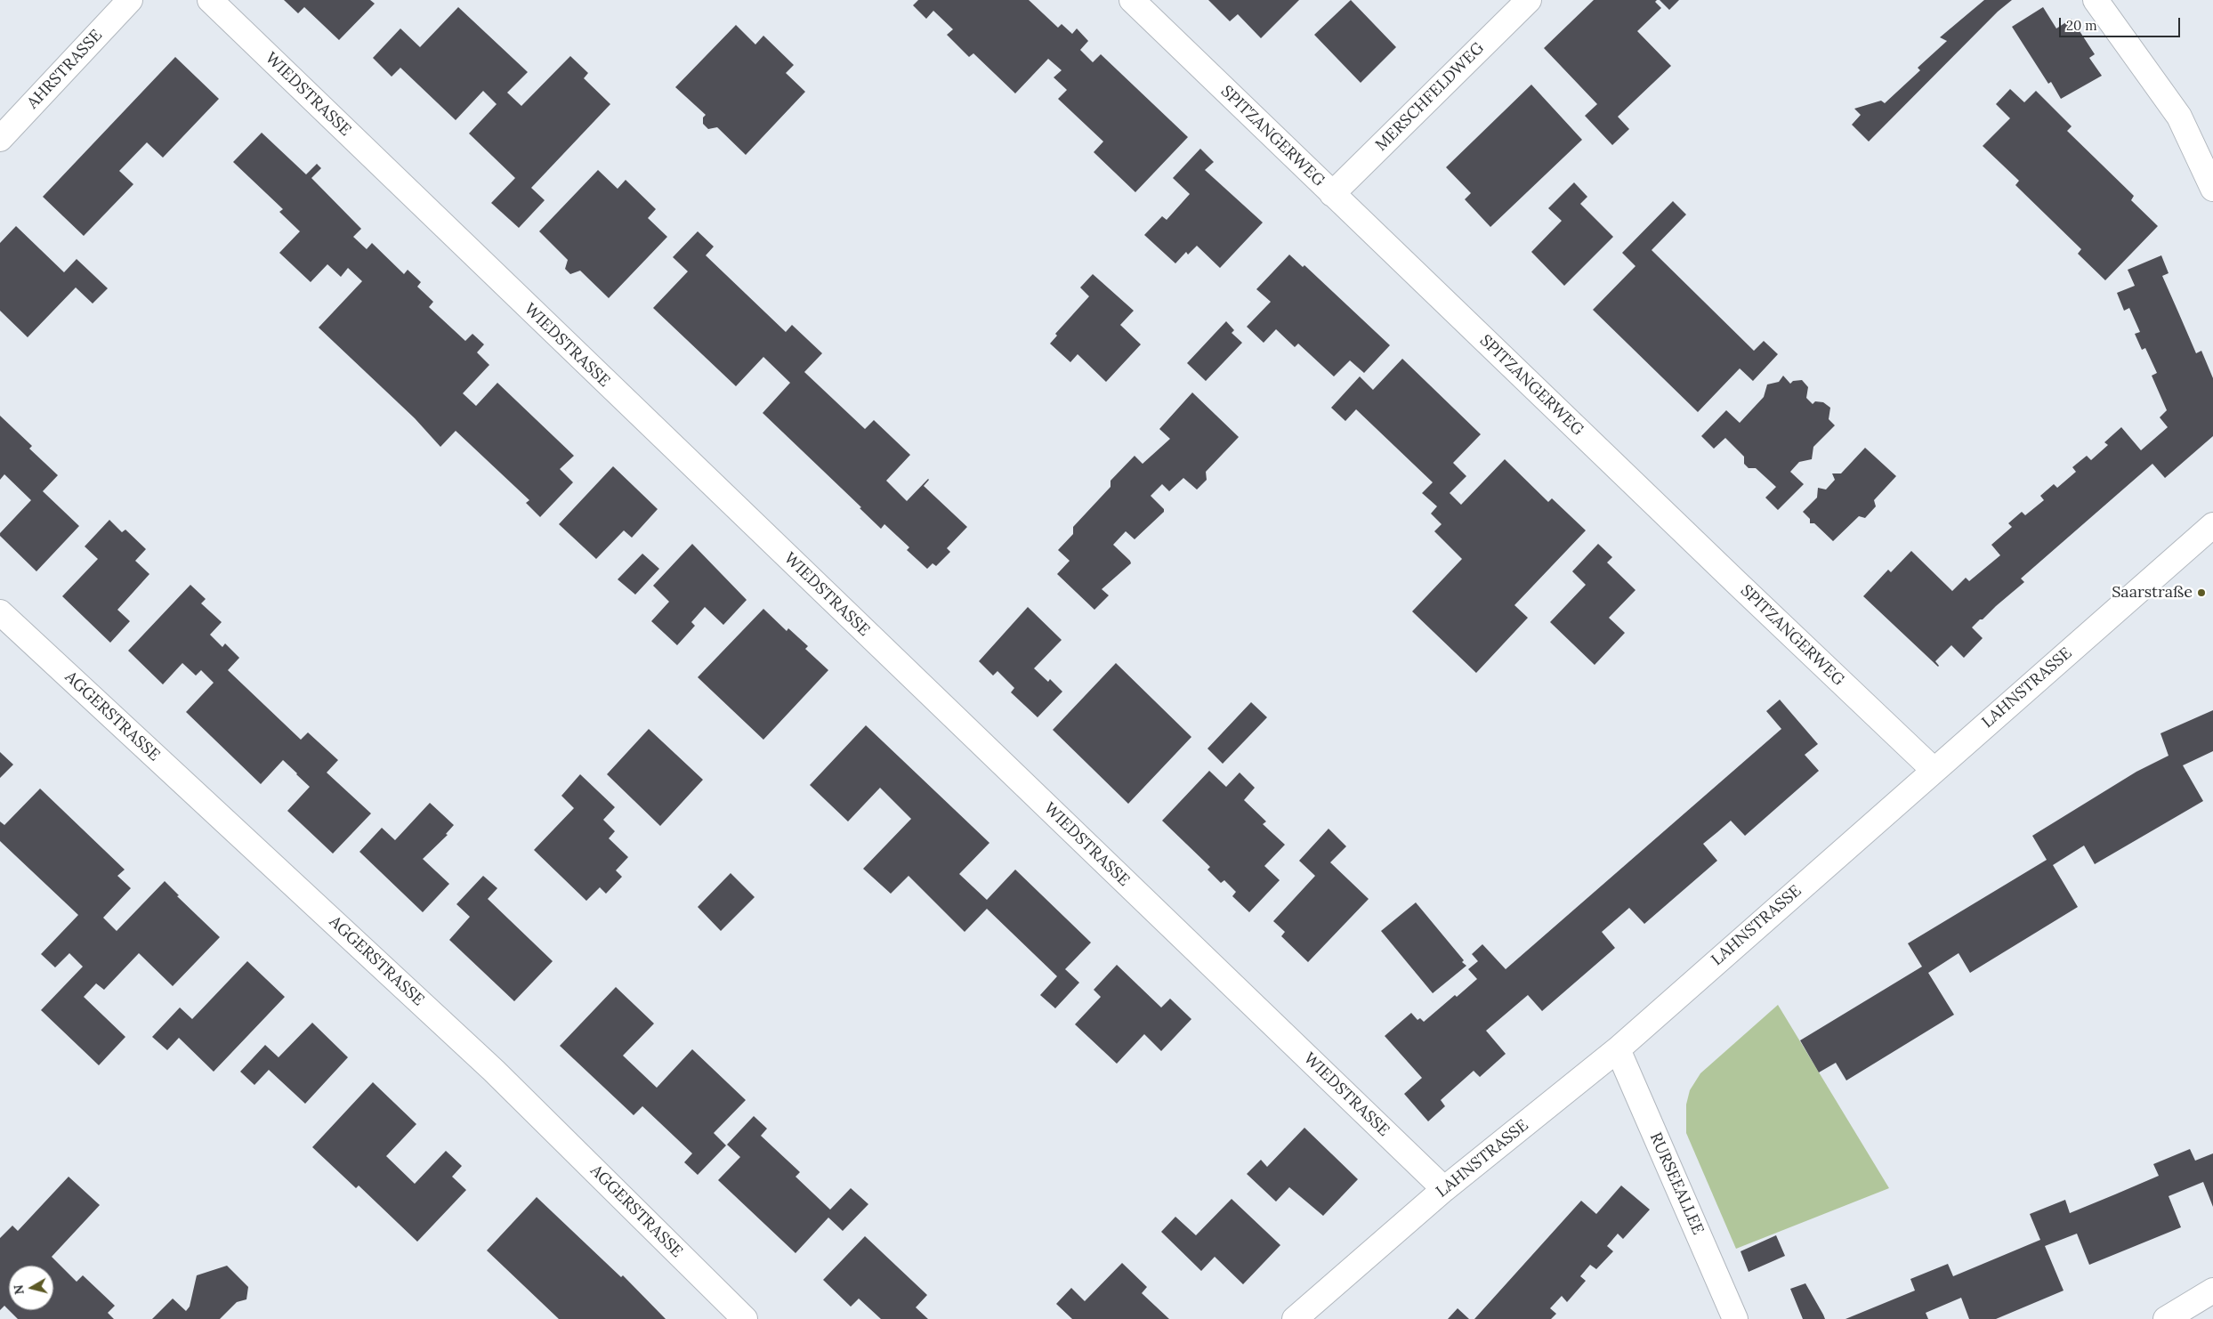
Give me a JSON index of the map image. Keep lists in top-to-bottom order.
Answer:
{
  "streets": {
    "street": [
      "AHRSTRASSE",
      "WIEDSTRASSE",
      "MERSCHFELDWEG",
      "SPITZANGERWEG",
      "LAHNSTRASSE",
      "AGGERSTRASSE",
      "RURSEEALLEE"
    ]
  },
  "crossings": [
    ["WIEDSTRASSE", "LAHNSTRASSE"],
    ["MERSCHFELDWEG", "SPITZANGERWEG"],
    ["SPITZANGERWEG", "LAHNSTRASSE"],
    ["LAHNSTRASSE", "RURSEEALLEE"]
  ],
  "places": ["Saarstraße"],
  "scale_bar": "20 m",
  "north": "left"
}
